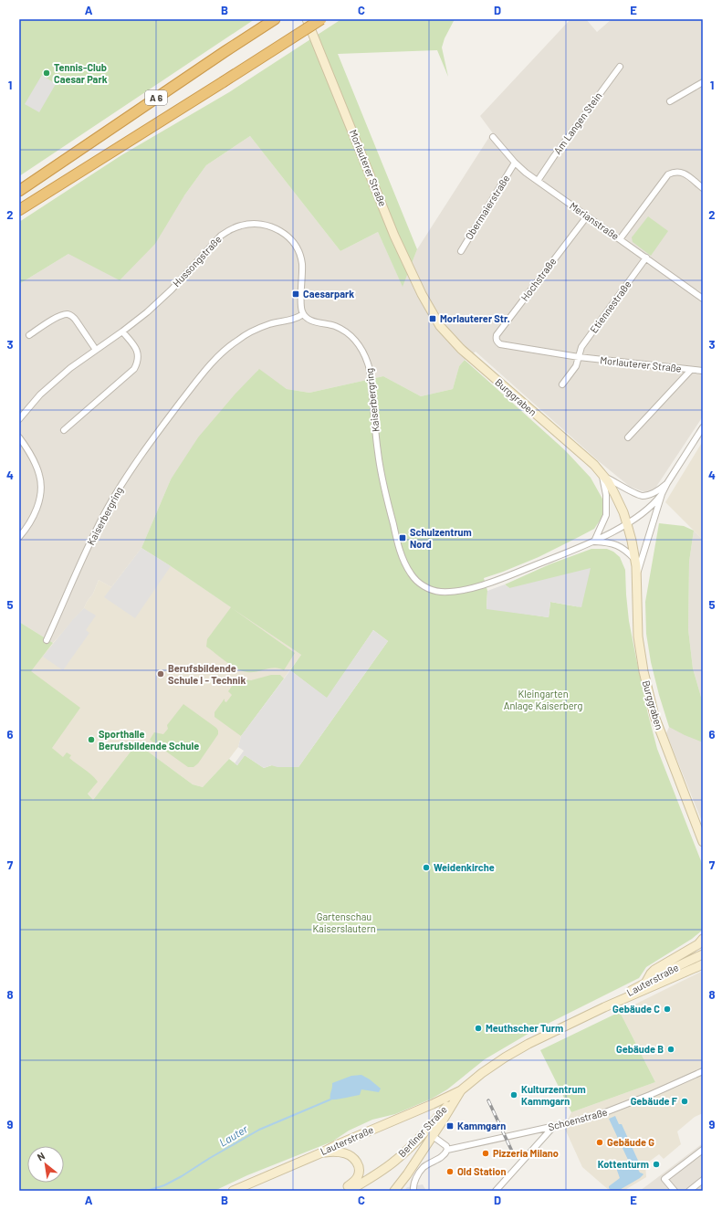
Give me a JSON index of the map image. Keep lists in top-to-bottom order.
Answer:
{
  "streets": {
    "highway": ["A 6"],
    "street": [
      "Am Langen Stein",
      "Morlauterer Straße",
      "Obermaierstraße",
      "Merianstraße",
      "Hussongstraße",
      "Hochstraße",
      "Etiennestraße",
      "Burggraben",
      "Kaiserbergring",
      "Lauterstraße",
      "Schoenstraße",
      "Berliner Straße"
    ]
  },
  "crossings": [
    ["Am Langen Stein", "Merianstraße"],
    ["Morlauterer Straße", "Hochstraße"],
    ["Morlauterer Straße", "Etiennestraße"],
    ["Morlauterer Straße", "Burggraben"],
    ["Obermaierstraße", "Merianstraße"],
    ["Merianstraße", "Hochstraße"],
    ["Merianstraße", "Etiennestraße"],
    ["Hussongstraße", "Kaiserbergring"],
    ["Burggraben", "Kaiserbergring"],
    ["Lauterstraße", "Berliner Straße"]
  ],
  "water": ["Lauter"],
  "parks": ["Kleingarten Anlage Kaiserberg", "Gartenschau Kaiserslautern"],
  "places": {
    "other": [
      "Tennis-Club Caesar Park",
      "Berufsbildende Schule I - Technik",
      "Sporthalle Berufsbildende Schule",
      "Weidenkirche",
      "Gebäude C",
      "Meuthscher Turm",
      "Gebäude B",
      "Kulturzentrum Kammgarn",
      "Gebäude F",
      "Gebäude G",
      "Pizzeria Milano",
      "Kottenturm",
      "Old Station"
    ],
    "transit": [
      "Caesarpark",
      "Morlauterer Str.",
      "Schulzentrum Nord",
      "Kammgarn"
    ]
  },
  "north": "top left",
  "grid": {
    "columns": [
      "A",
      "B",
      "C",
      "D",
      "E"
    ],
    "rows": [
      "1",
      "2",
      "3",
      "4",
      "5",
      "6",
      "7",
      "8",
      "9"
    ]
  }
}
